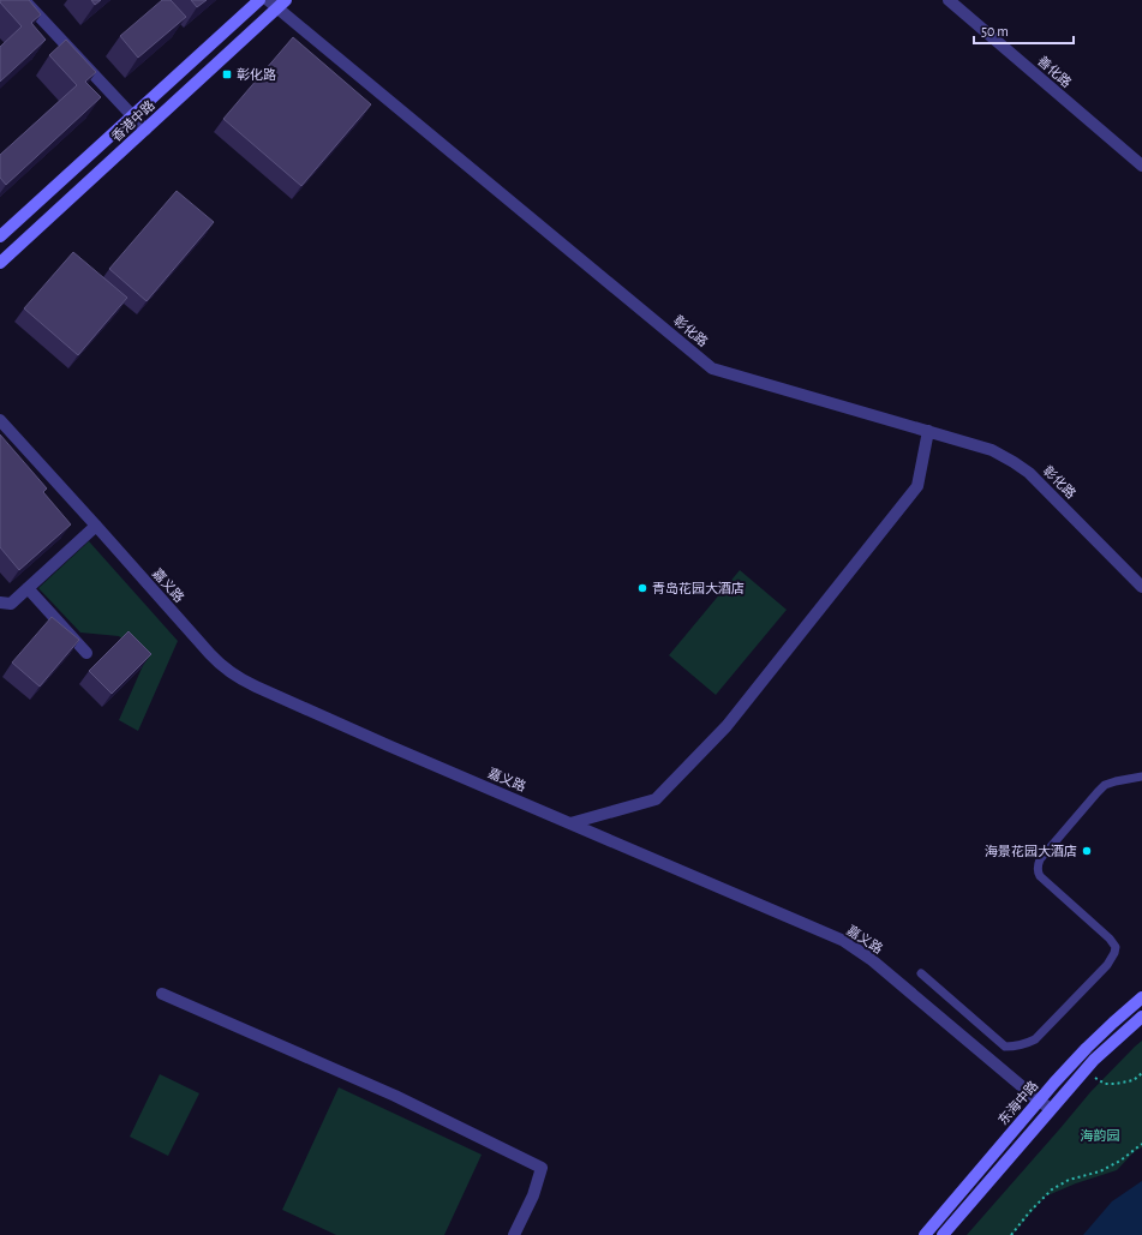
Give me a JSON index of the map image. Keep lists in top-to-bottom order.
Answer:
{
  "streets": {
    "main road": ["香港中路", "东海中路"],
    "street": ["善化路", "彰化路", "嘉义路"]
  },
  "crossings": [
    ["香港中路", "彰化路"],
    ["嘉义路", "东海中路"]
  ],
  "parks": ["海韵园"],
  "places": {
    "transit": ["彰化路"],
    "other": ["青岛花园大酒店", "海景花园大酒店"]
  },
  "scale_bar": "50 m"
}
